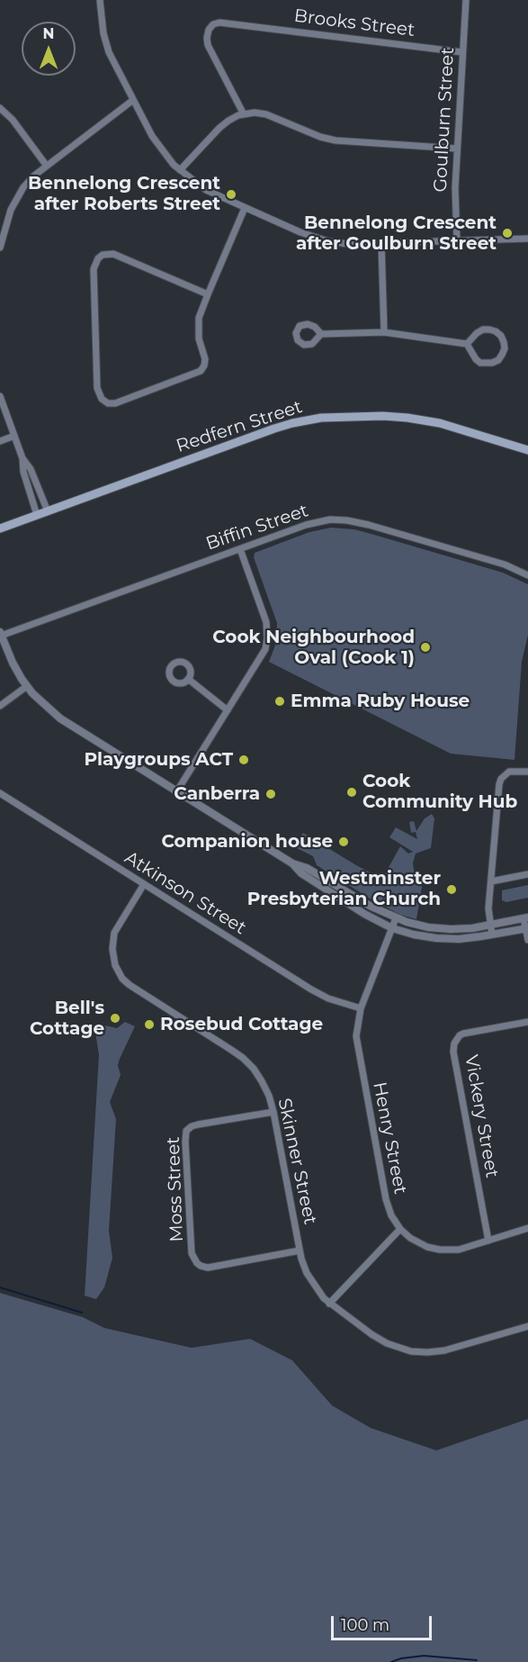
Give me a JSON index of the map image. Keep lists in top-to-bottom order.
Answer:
{
  "streets": {
    "main road": ["Redfern Street"],
    "street": [
      "Brooks Street",
      "Goulburn Street",
      "Biffin Street",
      "Atkinson Street",
      "Vickery Street",
      "Henry Street",
      "Skinner Street",
      "Moss Street"
    ]
  },
  "crossings": [
    ["Brooks Street", "Goulburn Street"],
    ["Atkinson Street", "Henry Street"],
    ["Atkinson Street", "Skinner Street"],
    ["Vickery Street", "Henry Street"],
    ["Skinner Street", "Moss Street"]
  ],
  "places": [
    "Bennelong Crescent after Roberts Street",
    "Bennelong Crescent after Goulburn Street",
    "Cook Neighbourhood Oval (Cook 1)",
    "Emma Ruby House",
    "Playgroups ACT",
    "Cook Community Hub",
    "Canberra",
    "Companion house",
    "Westminster Presbyterian Church",
    "Bell's Cottage",
    "Rosebud Cottage"
  ],
  "scale_bar": "100 m",
  "north": "top"
}
